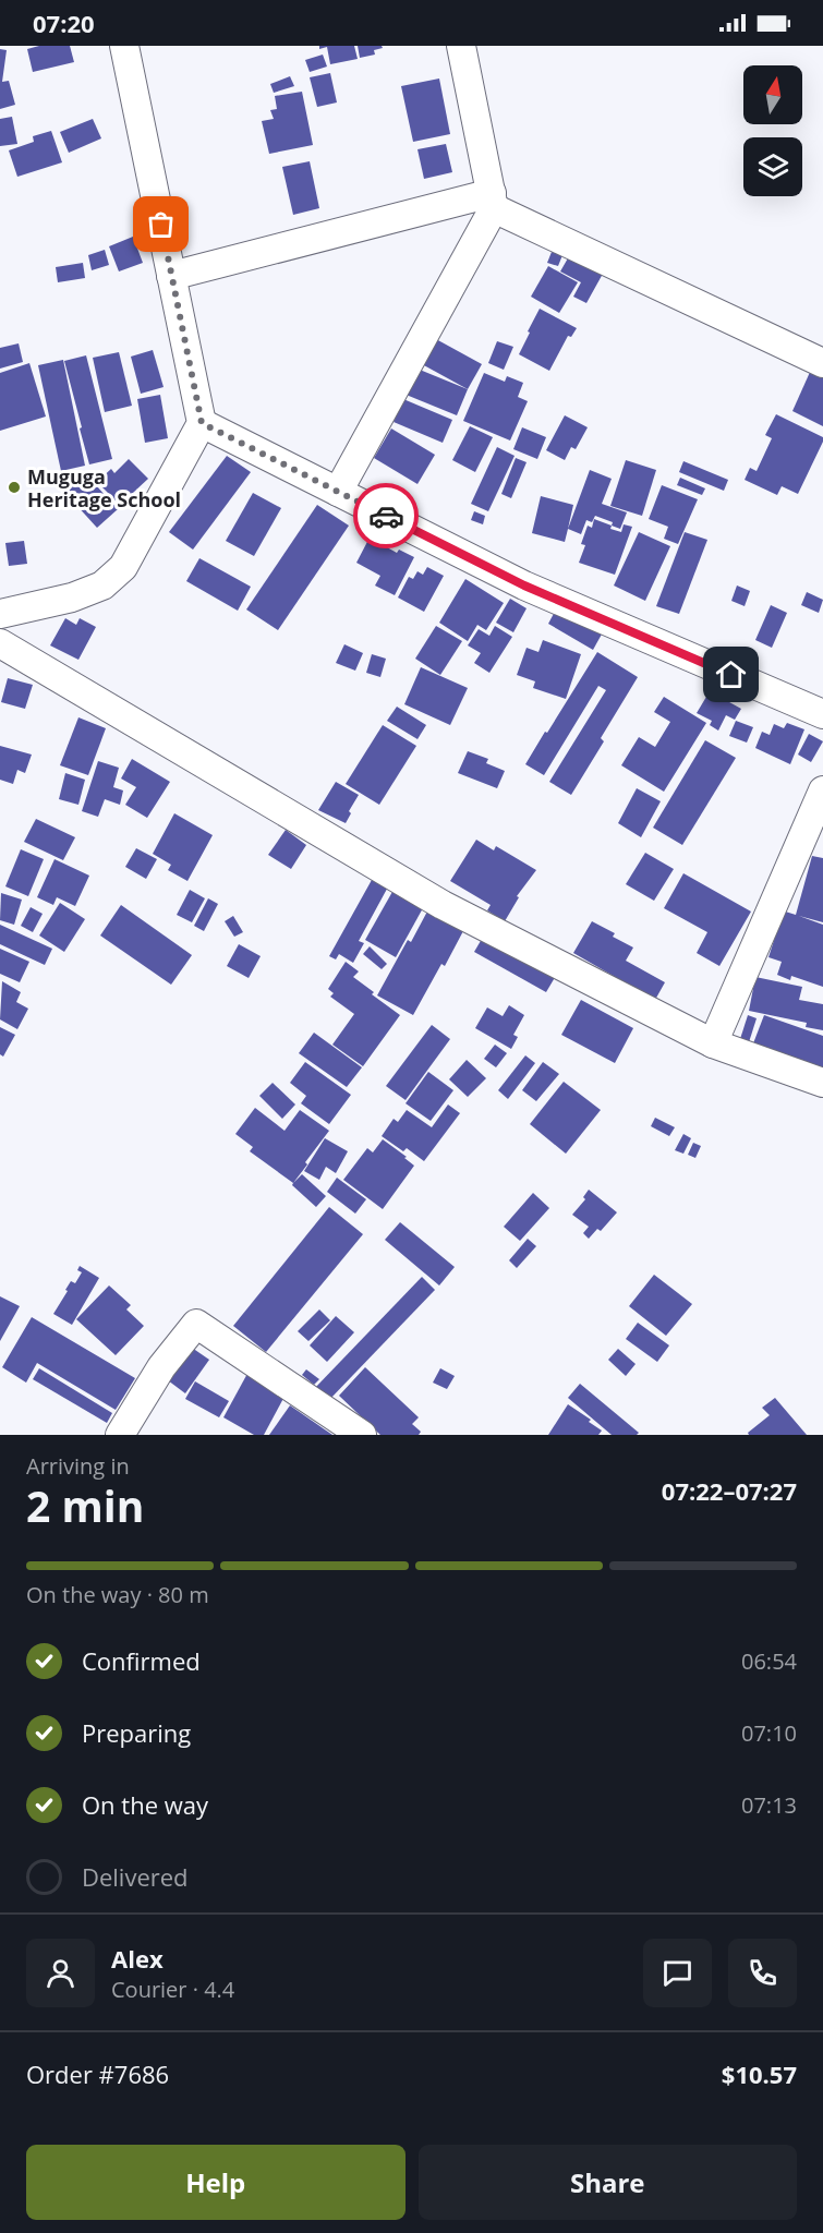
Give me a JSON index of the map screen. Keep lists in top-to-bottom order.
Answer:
{
  "places": ["Muguga Heritage School"],
  "north": "top",
  "page": {
    "status": "07:20",
    "heading": ["2 min", "Arriving in", "07:22–07:27"],
    "panel": [
      "Alex",
      "Courier · 4.4",
      "Order #7686",
      "$10.57"
    ],
    "bar": "On the way · 80 m",
    "list": [
      ["Confirmed", "06:54"],
      ["Preparing", "07:10"],
      ["On the way", "07:13"],
      "Delivered"
    ],
    "buttons": ["Help", "Share"]
  }
}
